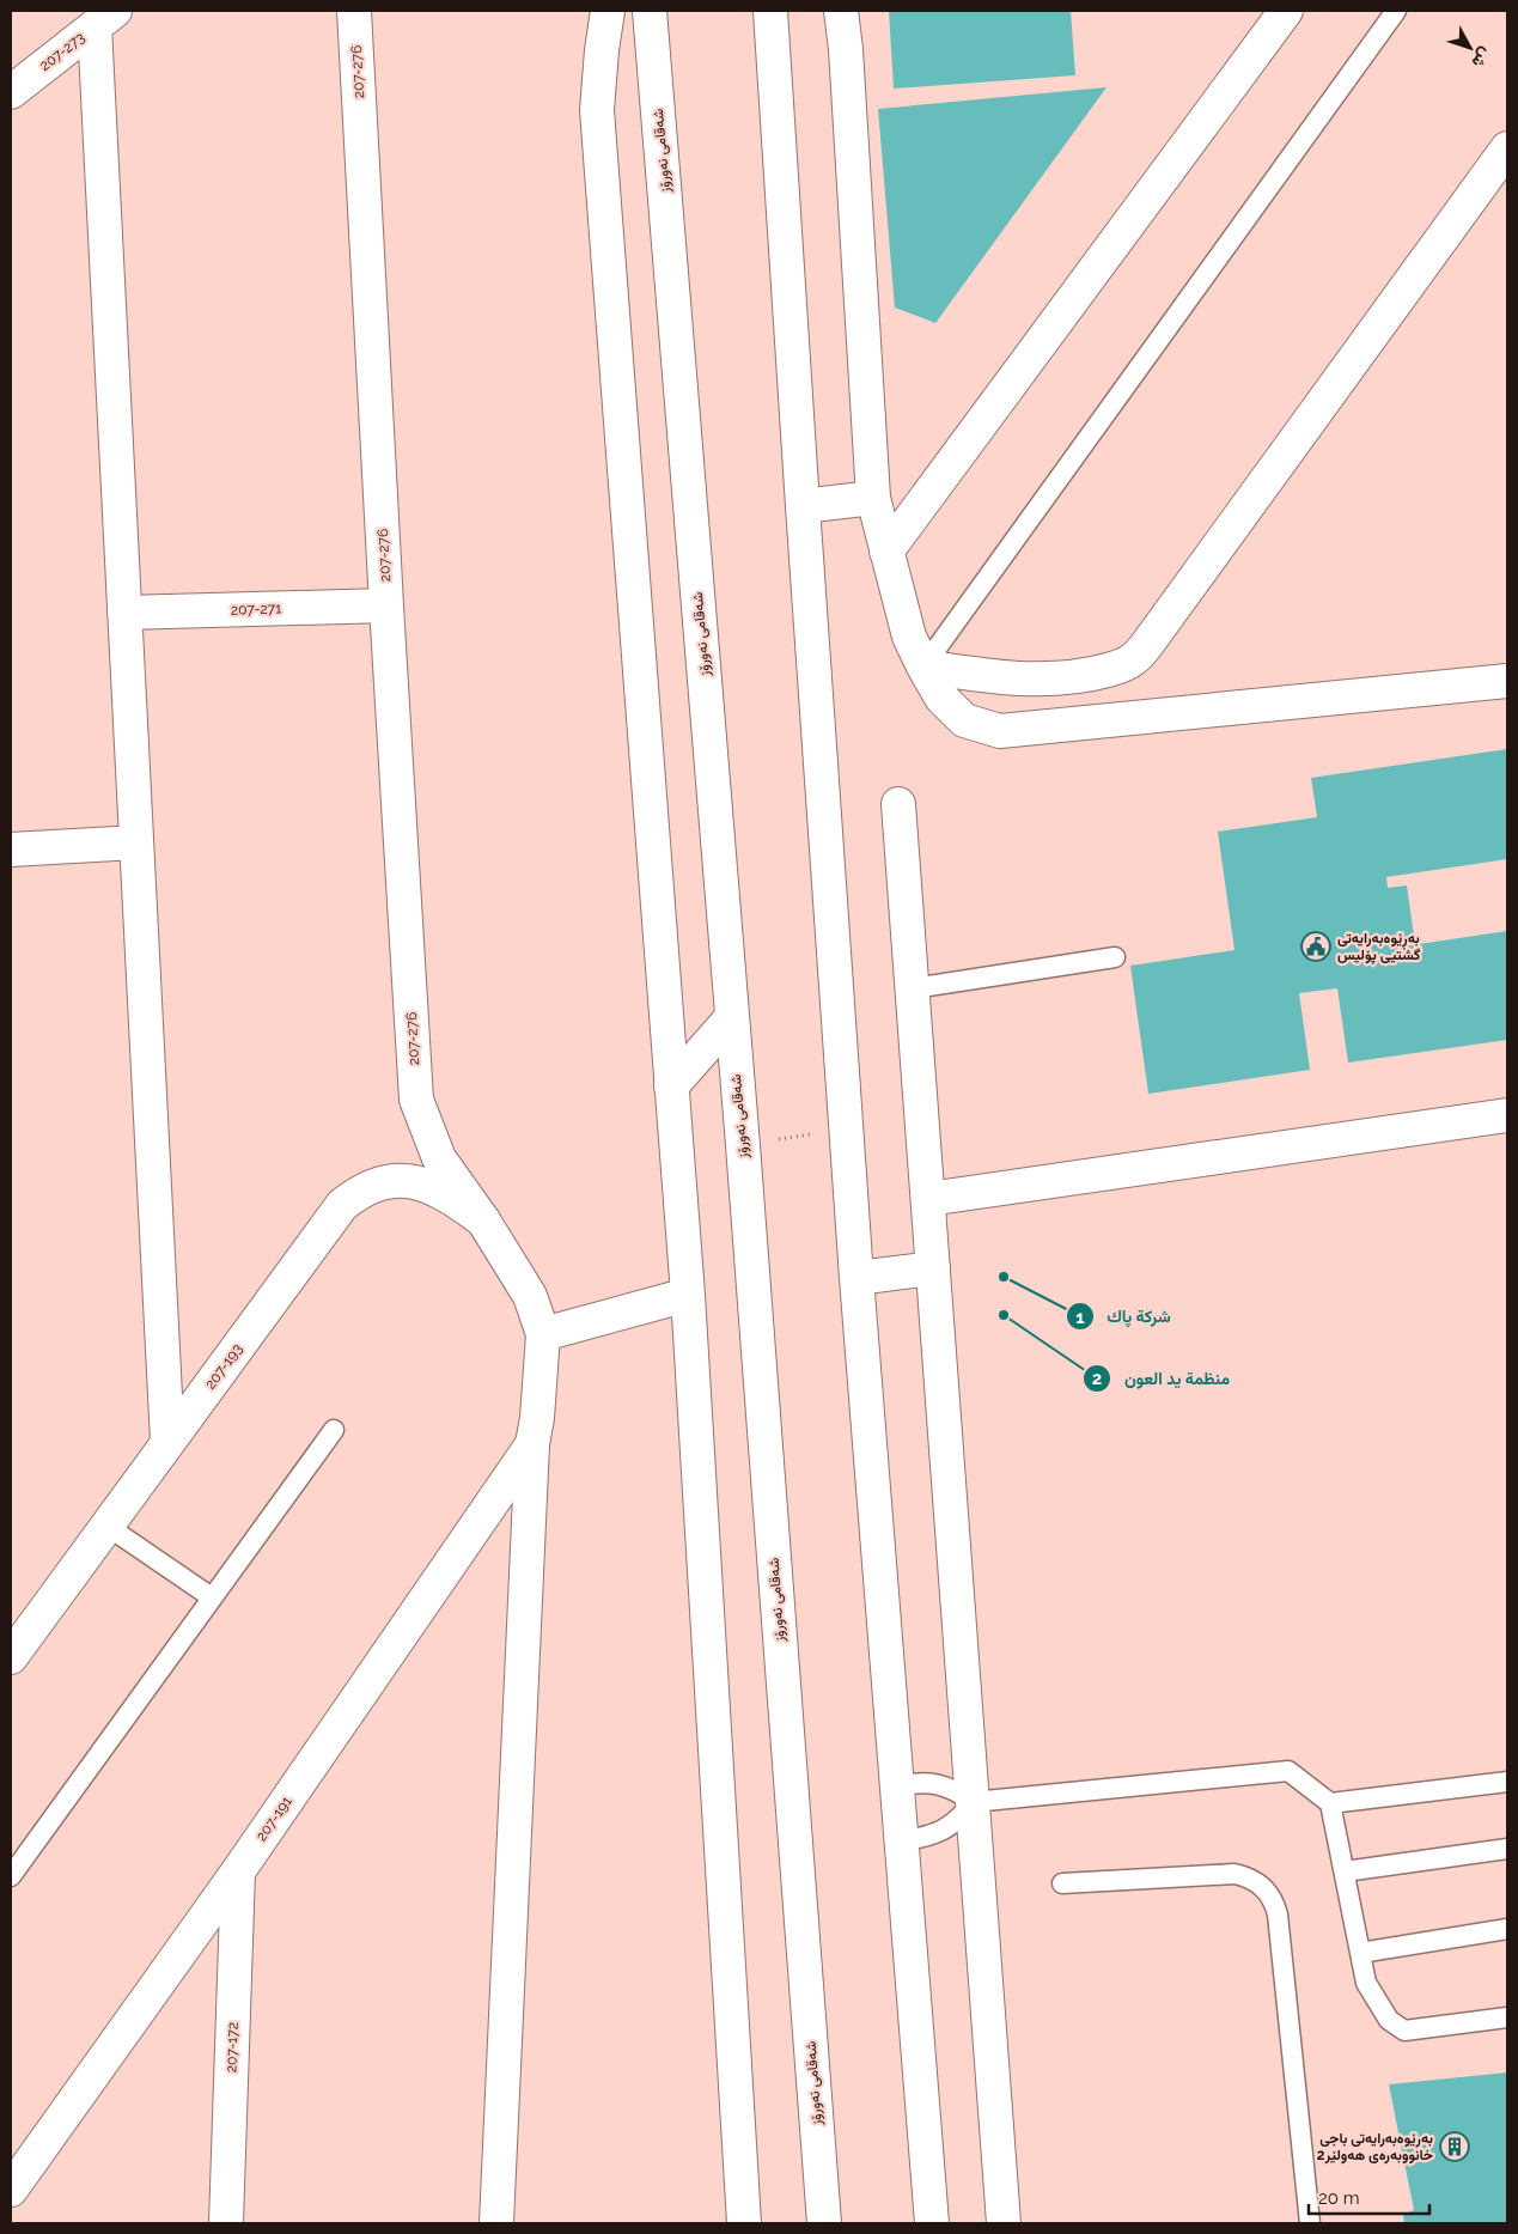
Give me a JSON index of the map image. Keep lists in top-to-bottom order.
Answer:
{
  "streets": {
    "street": [
      "207-273",
      "207-276",
      "شەقامی نەورۆز",
      "207-271",
      "207-193",
      "207-191",
      "207-172"
    ]
  },
  "crossings": [
    ["207-276", "207-271"],
    ["207-276", "207-193"],
    ["207-191", "207-172"]
  ],
  "places": {
    "public building": ["بەڕێوەبەرایەتی گشتیی پۆلیس"],
    "other": ["شركة پاك", "منظمة يد العون"],
    "building": ["بەڕێوەبەرایەتی باجی خانووبەرەی هەولێر2"]
  },
  "scale_bar": "20 m",
  "north": "bottom right"
}
